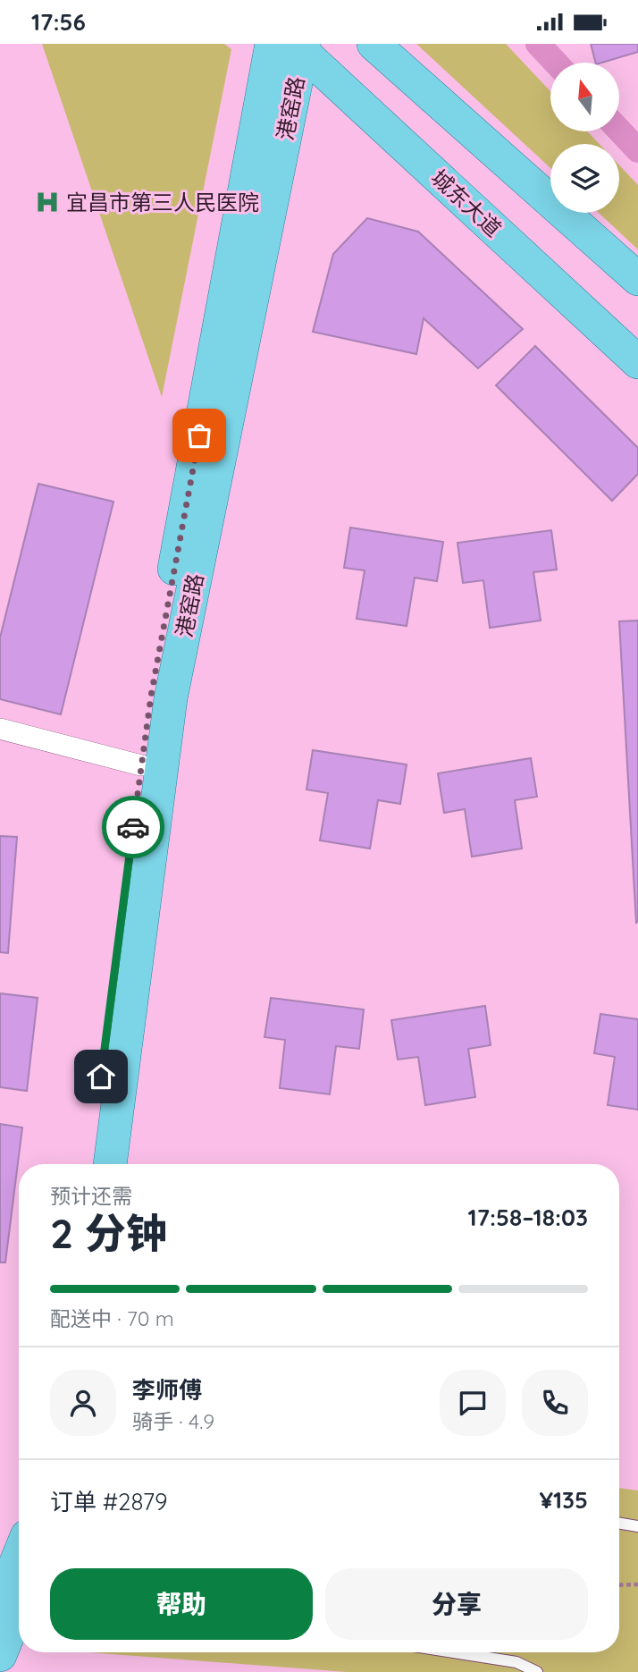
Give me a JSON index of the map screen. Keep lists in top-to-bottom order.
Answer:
{
  "streets": {
    "main road": ["港窑路", "城东大道"]
  },
  "crossings": [
    ["港窑路", "城东大道"]
  ],
  "places": {
    "hospital": ["宜昌市第三人民医院"]
  },
  "north": "top",
  "page": {
    "status": "17:56",
    "heading": ["2 分钟", "预计还需", "17:58–18:03"],
    "panel": [
      "李师傅",
      "骑手 · 4.9",
      "订单 #2879",
      "¥135"
    ],
    "bar": "配送中 · 70 m",
    "buttons": ["帮助", "分享"]
  }
}
